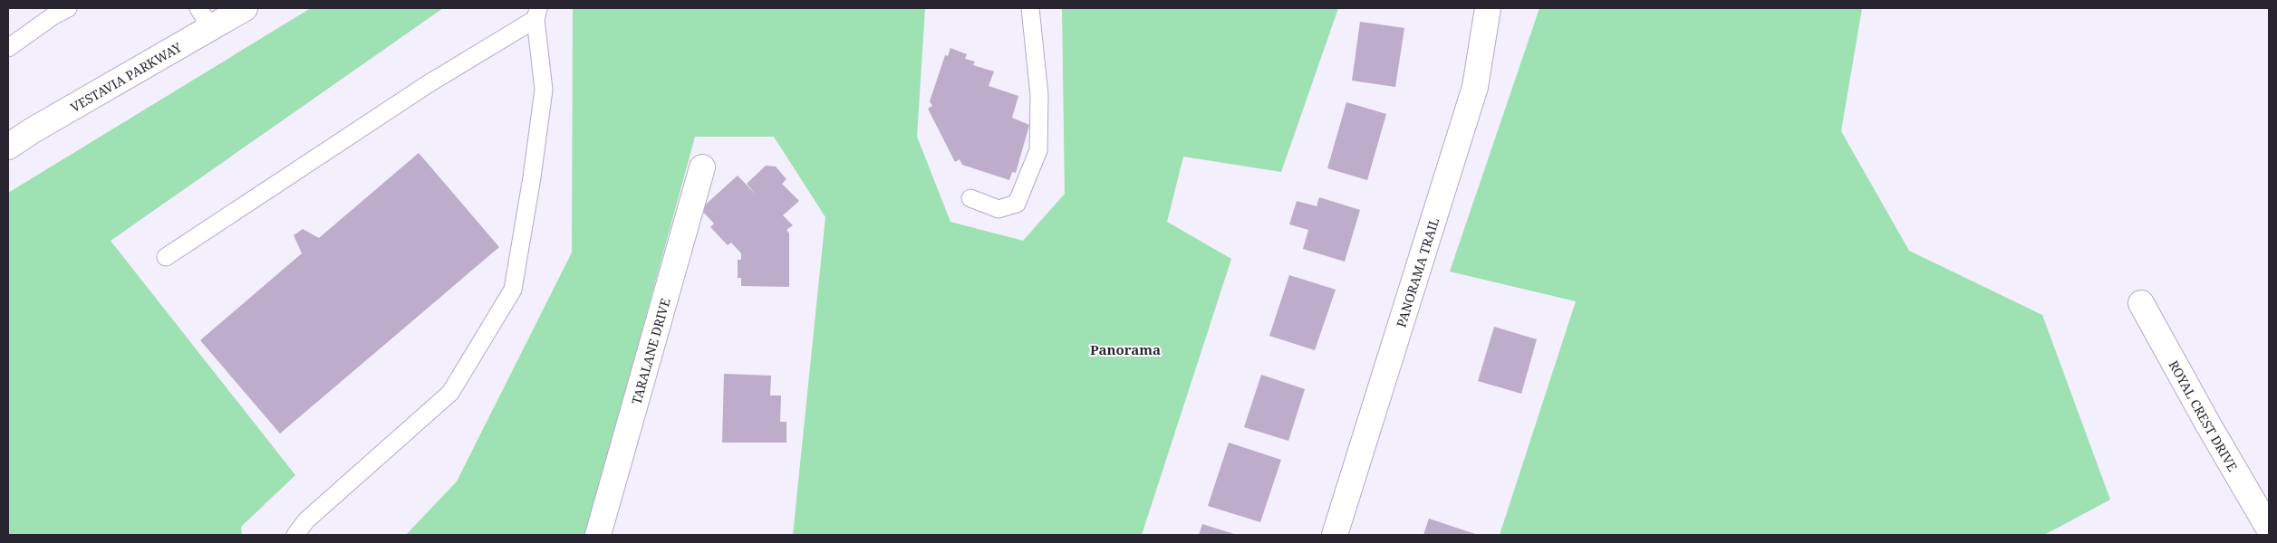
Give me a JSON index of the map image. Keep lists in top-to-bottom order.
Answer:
{
  "streets": {
    "street": [
      "VESTAVIA PARKWAY",
      "PANORAMA TRAIL",
      "TARALANE DRIVE",
      "ROYAL CREST DRIVE"
    ]
  },
  "districts": ["Panorama"]
}
